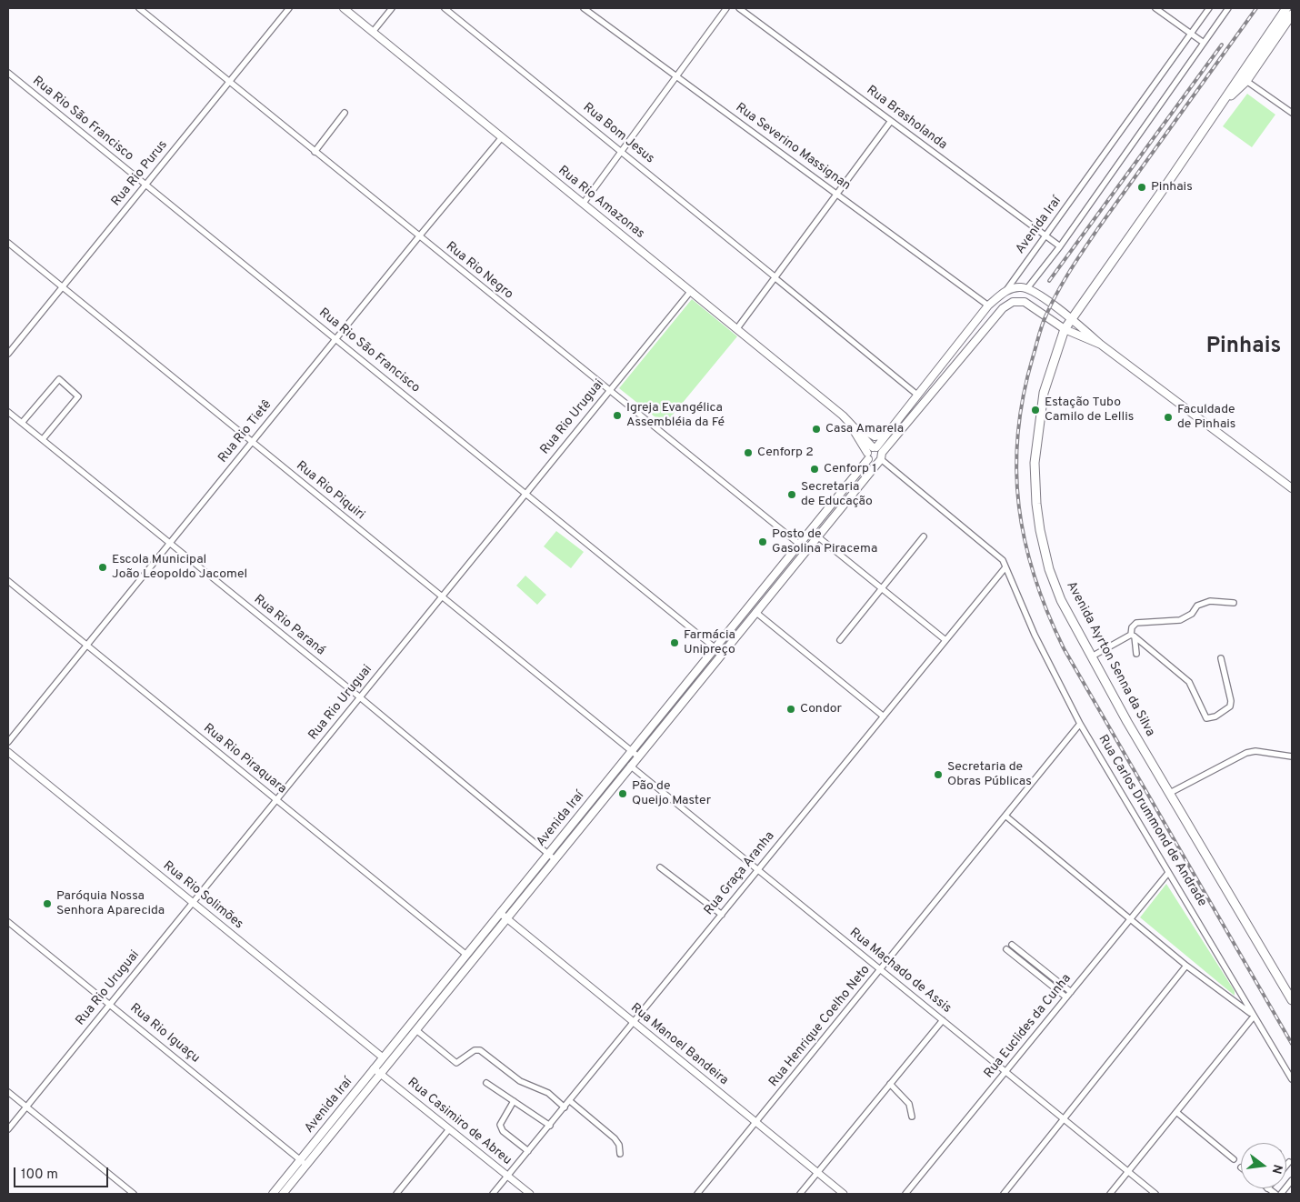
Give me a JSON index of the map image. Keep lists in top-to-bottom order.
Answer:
{
  "streets": {
    "main road": ["Rua Rio Amazonas", "Avenida Iraí", "Avenida Ayrton Senna da Silva"],
    "street": [
      "Rua Brasholanda",
      "Rua Rio São Francisco",
      "Rua Bom Jesus",
      "Rua Severino Massignan",
      "Rua Rio Purus",
      "Rua Rio Negro",
      "Rua Rio Uruguai",
      "Rua Rio Tietê",
      "Rua Rio Piquiri",
      "Rua Rio Paraná",
      "Rua Rio Piraquara",
      "Rua Carlos Drummond de Andrade",
      "Rua Graça Aranha",
      "Rua Rio Solimões",
      "Rua Machado de Assis",
      "Rua Henrique Coelho Neto",
      "Rua Euclides da Cunha",
      "Rua Rio Iguaçu",
      "Rua Manoel Bandeira",
      "Rua Casimiro de Abreu"
    ]
  },
  "crossings": [
    ["Rua Brasholanda", "Avenida Iraí"],
    ["Rua Rio São Francisco", "Rua Rio Purus"],
    ["Rua Rio São Francisco", "Avenida Iraí"],
    ["Rua Rio São Francisco", "Rua Rio Uruguai"],
    ["Rua Rio São Francisco", "Rua Rio Tietê"],
    ["Rua Bom Jesus", "Avenida Iraí"],
    ["Rua Severino Massignan", "Avenida Iraí"],
    ["Rua Rio Purus", "Rua Rio Negro"],
    ["Rua Rio Purus", "Rua Rio Piquiri"],
    ["Rua Rio Amazonas", "Avenida Iraí"],
    ["Rua Rio Amazonas", "Rua Rio Uruguai"],
    ["Rua Rio Amazonas", "Rua Rio Tietê"],
    ["Rua Rio Amazonas", "Rua Carlos Drummond de Andrade"],
    ["Avenida Iraí", "Rua Rio Negro"],
    ["Avenida Iraí", "Rua Rio Piquiri"],
    ["Avenida Iraí", "Rua Rio Paraná"],
    ["Avenida Iraí", "Avenida Ayrton Senna da Silva"],
    ["Avenida Iraí", "Rua Rio Piraquara"],
    ["Avenida Iraí", "Rua Carlos Drummond de Andrade"],
    ["Avenida Iraí", "Rua Rio Solimões"],
    ["Avenida Iraí", "Rua Machado de Assis"],
    ["Avenida Iraí", "Rua Rio Iguaçu"],
    ["Avenida Iraí", "Rua Manoel Bandeira"],
    ["Avenida Iraí", "Rua Casimiro de Abreu"],
    ["Rua Rio Negro", "Rua Rio Uruguai"],
    ["Rua Rio Negro", "Rua Rio Tietê"],
    ["Rua Rio Uruguai", "Rua Rio Piquiri"],
    ["Rua Rio Uruguai", "Rua Rio Paraná"],
    ["Rua Rio Uruguai", "Rua Rio Piraquara"],
    ["Rua Rio Uruguai", "Rua Rio Solimões"],
    ["Rua Rio Uruguai", "Rua Rio Iguaçu"],
    ["Rua Rio Tietê", "Rua Rio Piquiri"],
    ["Rua Rio Tietê", "Rua Rio Paraná"],
    ["Rua Rio Tietê", "Rua Rio Piraquara"],
    ["Rua Carlos Drummond de Andrade", "Rua Graça Aranha"],
    ["Rua Carlos Drummond de Andrade", "Rua Henrique Coelho Neto"],
    ["Rua Carlos Drummond de Andrade", "Rua Euclides da Cunha"],
    ["Rua Graça Aranha", "Rua Machado de Assis"],
    ["Rua Graça Aranha", "Rua Manoel Bandeira"],
    ["Rua Graça Aranha", "Rua Casimiro de Abreu"],
    ["Rua Machado de Assis", "Rua Henrique Coelho Neto"],
    ["Rua Machado de Assis", "Rua Euclides da Cunha"],
    ["Rua Henrique Coelho Neto", "Rua Manoel Bandeira"]
  ],
  "districts": ["Pinhais"],
  "places": [
    "Pinhais",
    "Estação Tubo Camilo de Lellis",
    "Igreja Evangélica Assembléia da Fé",
    "Faculdade de Pinhais",
    "Casa Amarela",
    "Cenforp 2",
    "Cenforp 1",
    "Secretaria de Educação",
    "Posto de Gasolina Piracema",
    "Escola Municipal João Leopoldo Jacomel",
    "Farmácia Unipreço",
    "Condor",
    "Secretaria de Obras Públicas",
    "Pão de Queijo Master",
    "Paróquia Nossa Senhora Aparecida"
  ],
  "scale_bar": "100 m",
  "north": "right"
}
